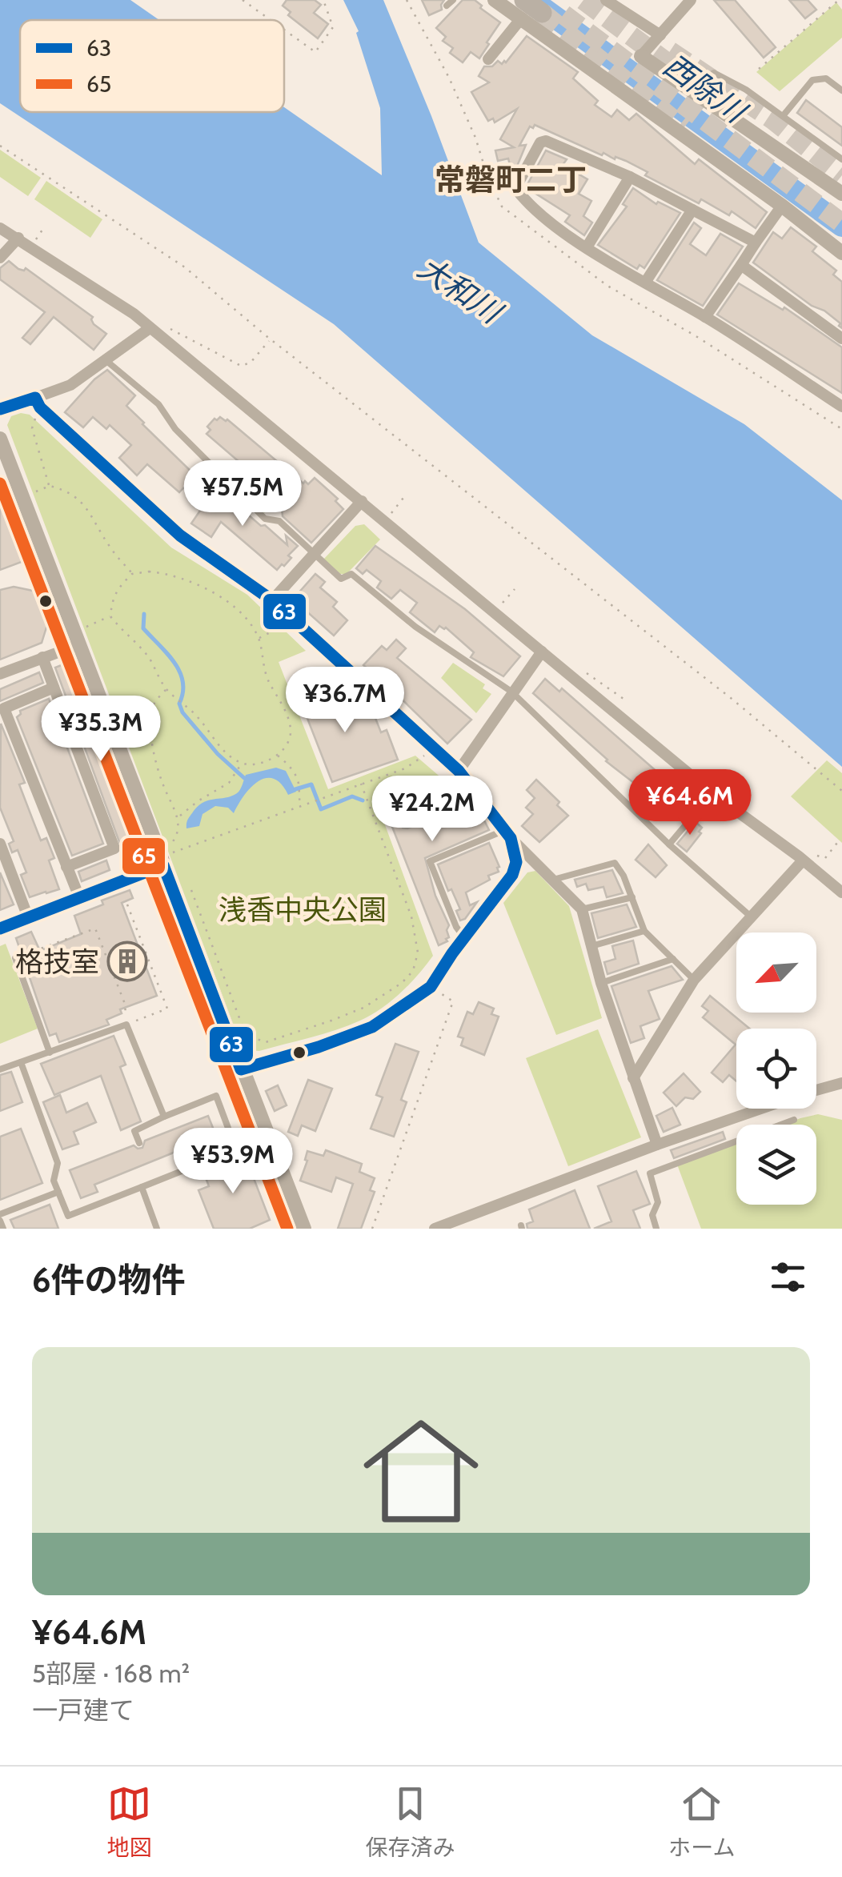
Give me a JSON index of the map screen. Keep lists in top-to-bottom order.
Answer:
{
  "districts": ["常磐町二丁"],
  "water": ["西除川", "大和川"],
  "parks": ["浅香中央公園"],
  "places": {
    "building": ["格技室"]
  },
  "lines": ["transit line 63", "transit line 65"],
  "legend": ["63", "65"],
  "north": "bottom left",
  "page": {
    "price": [
      "¥57.5M",
      "¥36.7M",
      "¥35.3M",
      "¥64.6M",
      "¥24.2M",
      "¥53.9M"
    ],
    "heading": "6件の物件",
    "list": [
      {
        "name": "¥64.6M",
        "note": "5部屋 · 168 m² · 一戸建て"
      }
    ],
    "tabs": ["地図", "保存済み", "ホーム"]
  }
}
